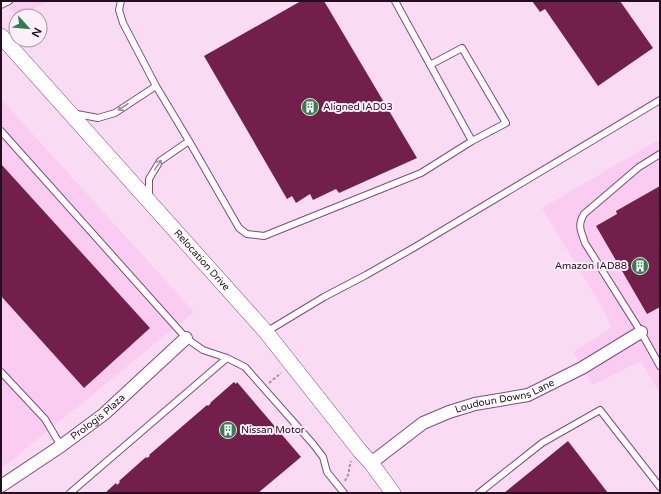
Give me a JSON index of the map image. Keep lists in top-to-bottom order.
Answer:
{
  "streets": {
    "street": ["Relocation Drive", "Loudoun Downs Lane", "Prologis Plaza"]
  },
  "crossings": [
    ["Relocation Drive", "Loudoun Downs Lane"]
  ],
  "places": {
    "building": ["Aligned IAD03", "Amazon IAD88", "Nissan Motor"]
  },
  "north": "bottom right"
}
